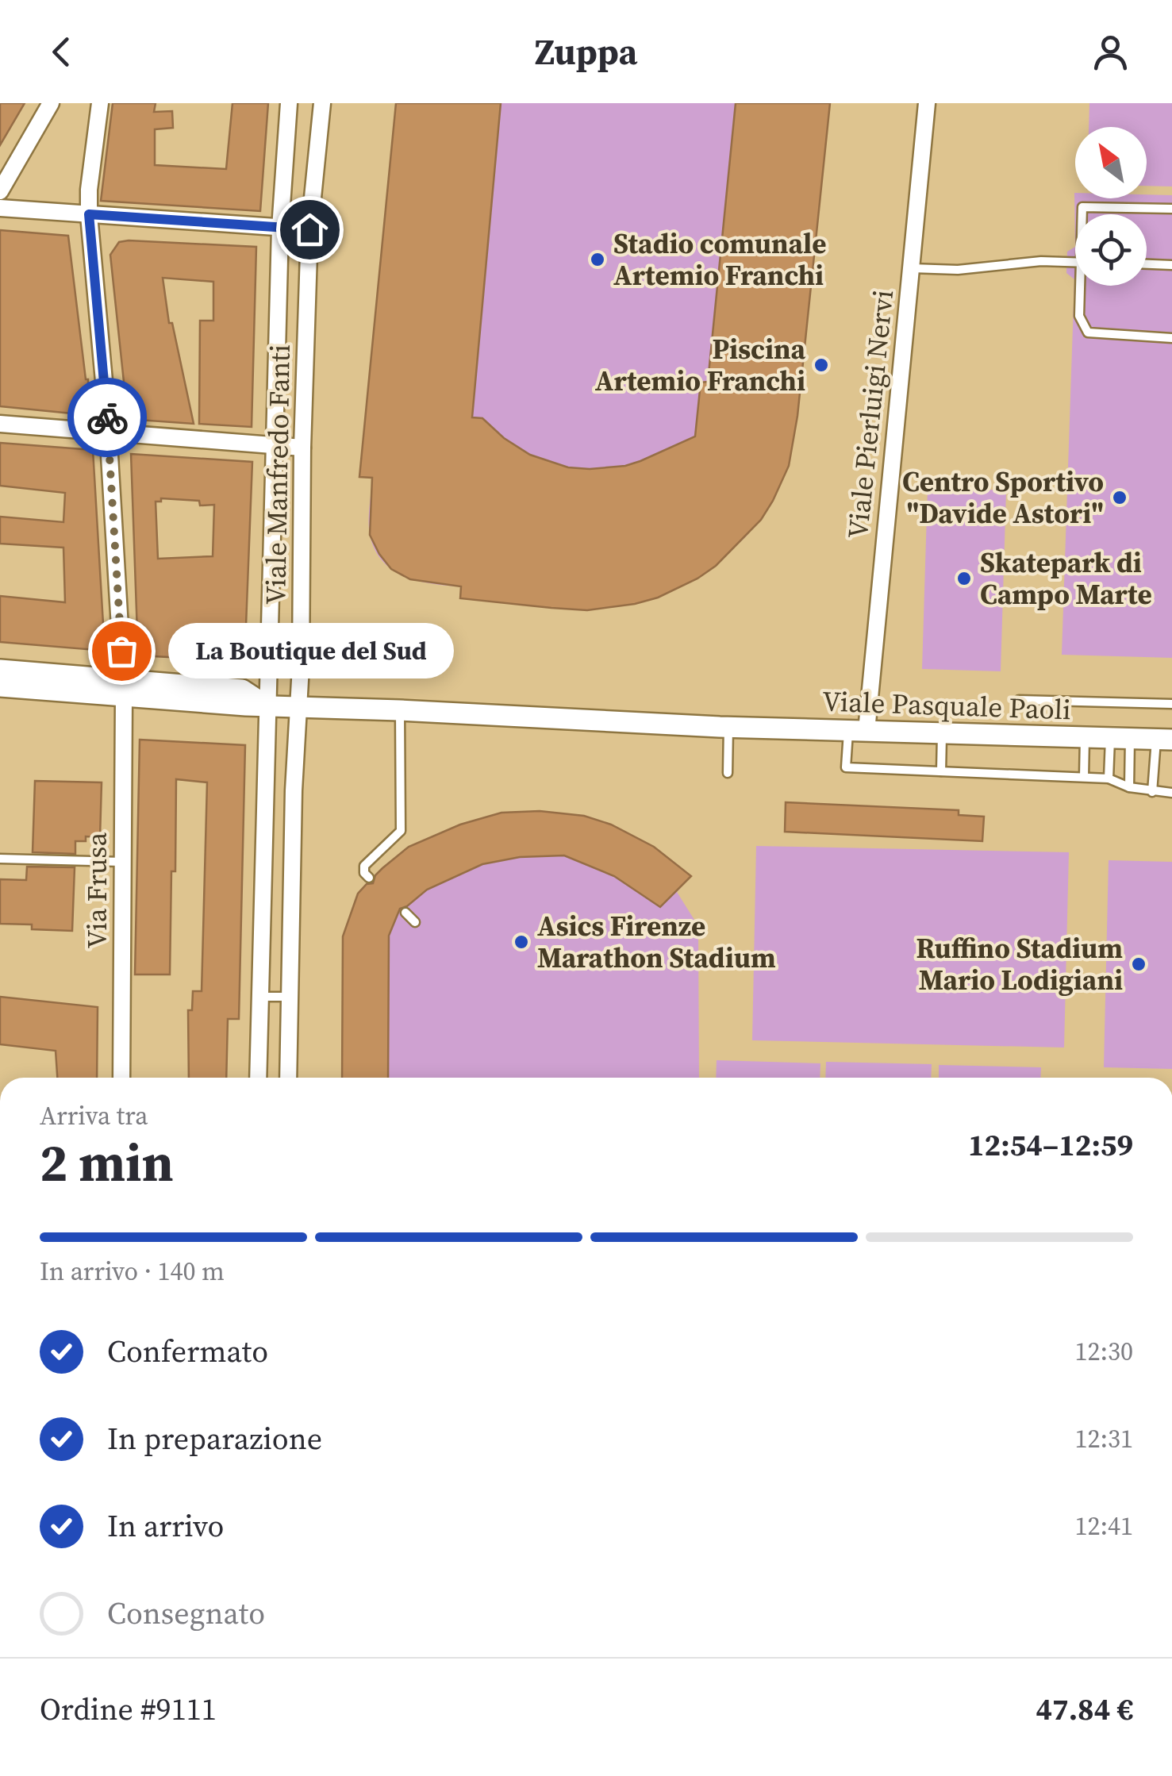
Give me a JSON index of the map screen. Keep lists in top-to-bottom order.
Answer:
{
  "streets": {
    "street": [
      "Viale Pierluigi Nervi",
      "Viale Manfredo Fanti",
      "Viale Pasquale Paoli",
      "Via Frusa"
    ]
  },
  "crossings": [
    ["Viale Pierluigi Nervi", "Viale Pasquale Paoli"],
    ["Viale Manfredo Fanti", "Viale Pasquale Paoli"],
    ["Viale Pasquale Paoli", "Via Frusa"]
  ],
  "places": [
    "Stadio comunale Artemio Franchi",
    "Piscina Artemio Franchi",
    "Centro Sportivo \"Davide Astori\"",
    "Skatepark di Campo Marte",
    "La Boutique del Sud",
    "Asics Firenze Marathon Stadium",
    "Ruffino Stadium Mario Lodigiani"
  ],
  "north": "top left",
  "page": {
    "header": "Zuppa",
    "bubble": "La Boutique del Sud",
    "heading": ["2 min", "Arriva tra", "12:54–12:59"],
    "panel": ["Ordine #9111", "47.84 €"],
    "bar": "In arrivo · 140 m",
    "list": [
      ["Confermato", "12:30"],
      ["In preparazione", "12:31"],
      ["In arrivo", "12:41"],
      "Consegnato"
    ]
  }
}
